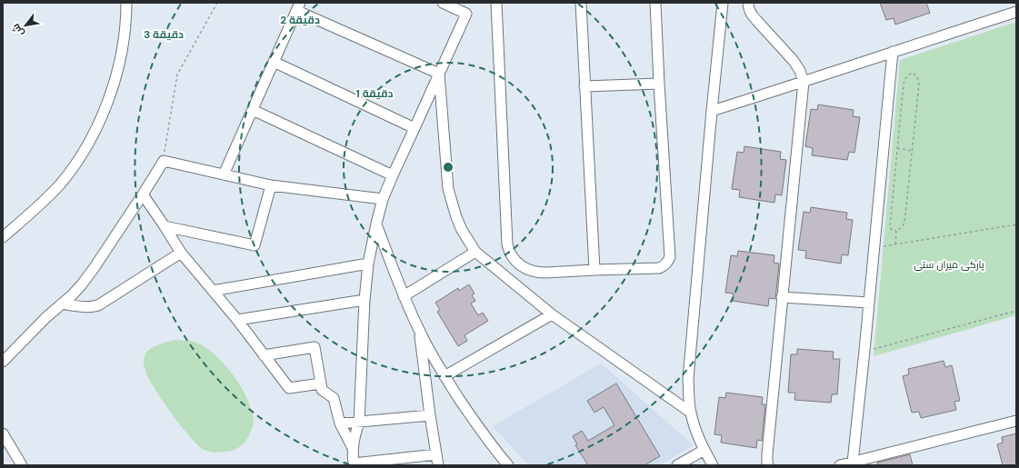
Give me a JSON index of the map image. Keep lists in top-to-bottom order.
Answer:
{
  "parks": ["پارکی میران ستی"],
  "north": "bottom left",
  "rings": ["2 دقيقة", "3 دقيقة", "1 دقيقة"]
}
